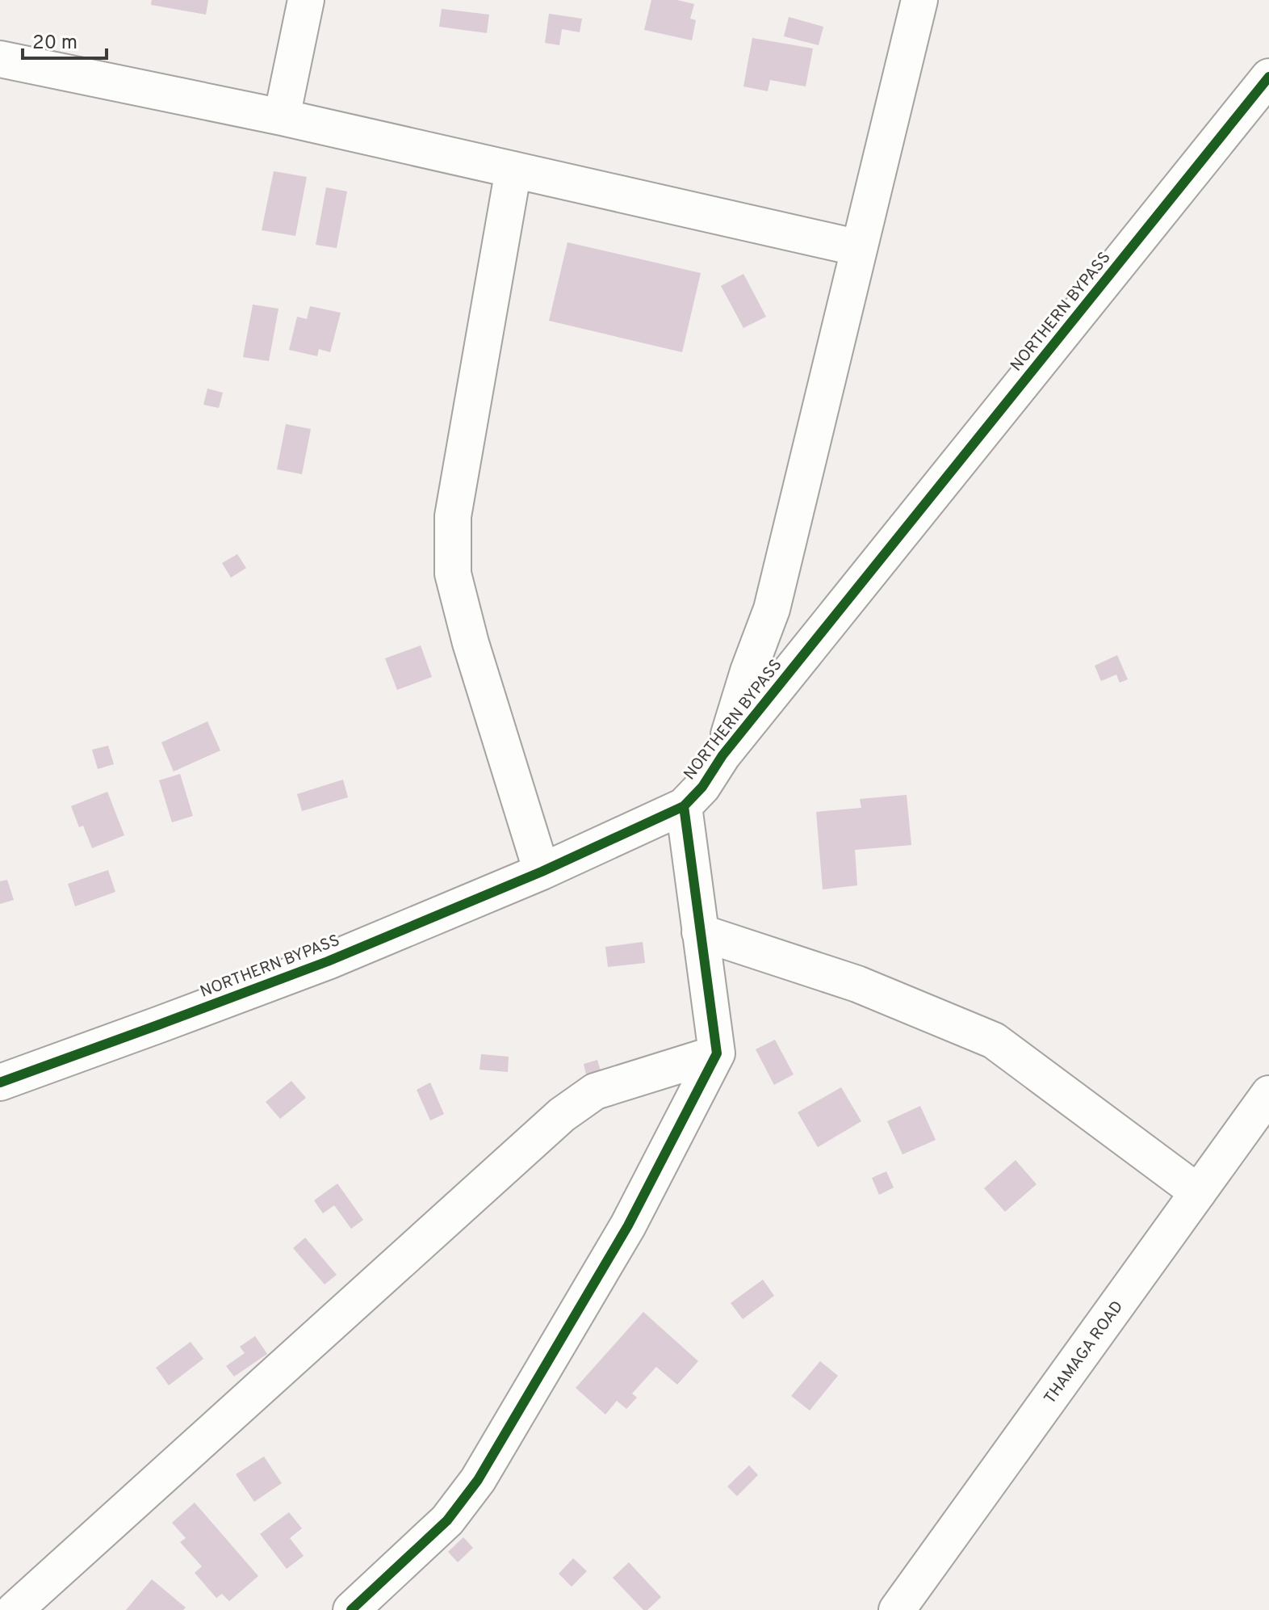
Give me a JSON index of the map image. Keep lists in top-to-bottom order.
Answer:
{
  "streets": {
    "street": ["NORTHERN BYPASS", "THAMAGA ROAD"]
  },
  "scale_bar": "20 m"
}
